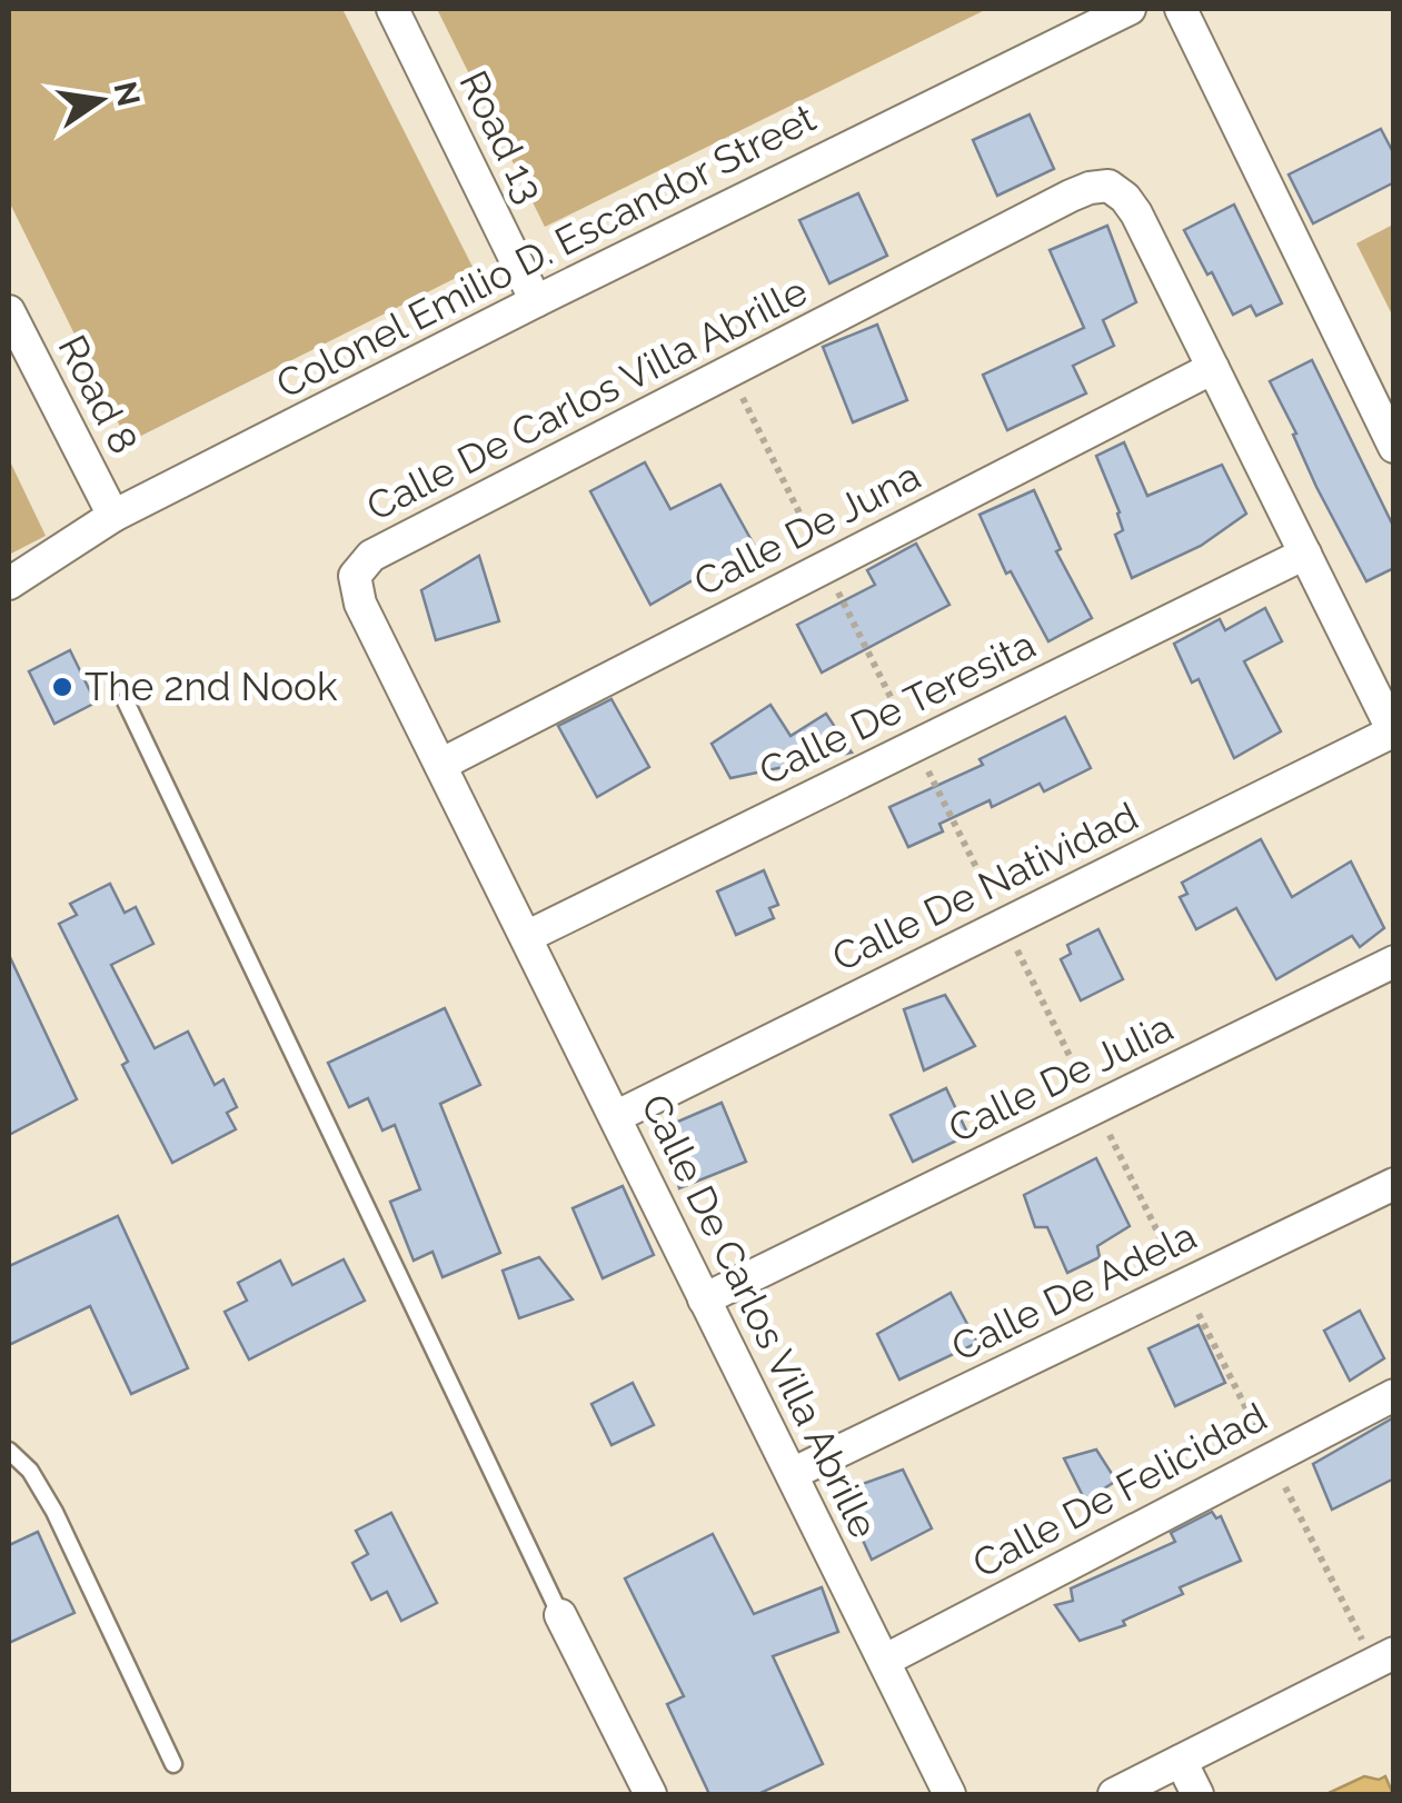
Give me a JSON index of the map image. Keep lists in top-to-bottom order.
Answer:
{
  "streets": {
    "street": [
      "Road 13",
      "Colonel Emilio D. Escandor Street",
      "Road 8",
      "Calle De Carlos Villa Abrille",
      "Calle De Juna",
      "Calle De Teresita",
      "Calle De Natividad",
      "Calle De Julia",
      "Calle De Adela",
      "Calle De Felicidad"
    ]
  },
  "crossings": [
    ["Road 13", "Colonel Emilio D. Escandor Street"],
    ["Colonel Emilio D. Escandor Street", "Road 8"],
    ["Calle De Carlos Villa Abrille", "Calle De Juna"],
    ["Calle De Carlos Villa Abrille", "Calle De Teresita"],
    ["Calle De Carlos Villa Abrille", "Calle De Natividad"],
    ["Calle De Carlos Villa Abrille", "Calle De Julia"],
    ["Calle De Carlos Villa Abrille", "Calle De Adela"],
    ["Calle De Carlos Villa Abrille", "Calle De Felicidad"]
  ],
  "places": ["The 2nd Nook"],
  "north": "right"
}
